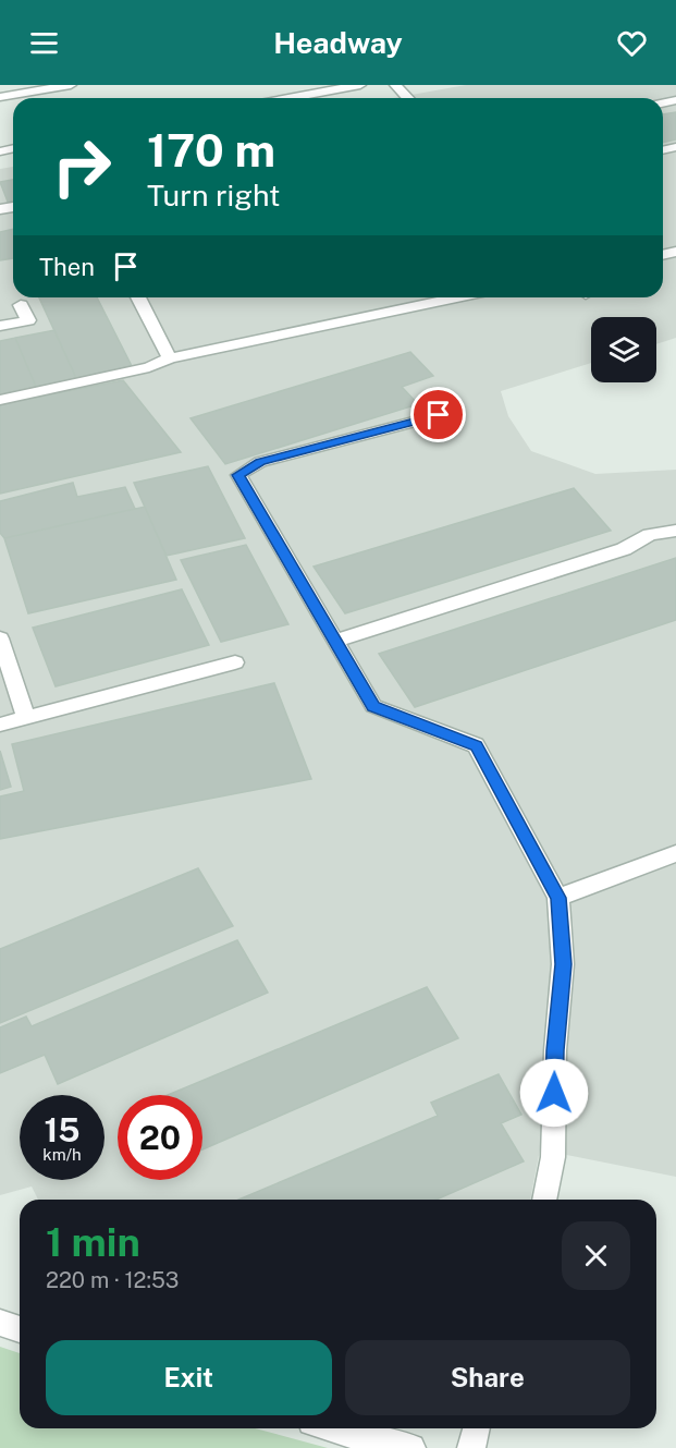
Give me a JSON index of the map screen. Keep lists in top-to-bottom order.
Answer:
{
  "page": {
    "header": "Headway",
    "turn": ["170 m", "Turn right"],
    "then": "Then",
    "speed": "15 km/h",
    "limit": "20",
    "heading": ["1 min", "220 m · 12:53"],
    "buttons": ["Exit", "Share"]
  }
}
